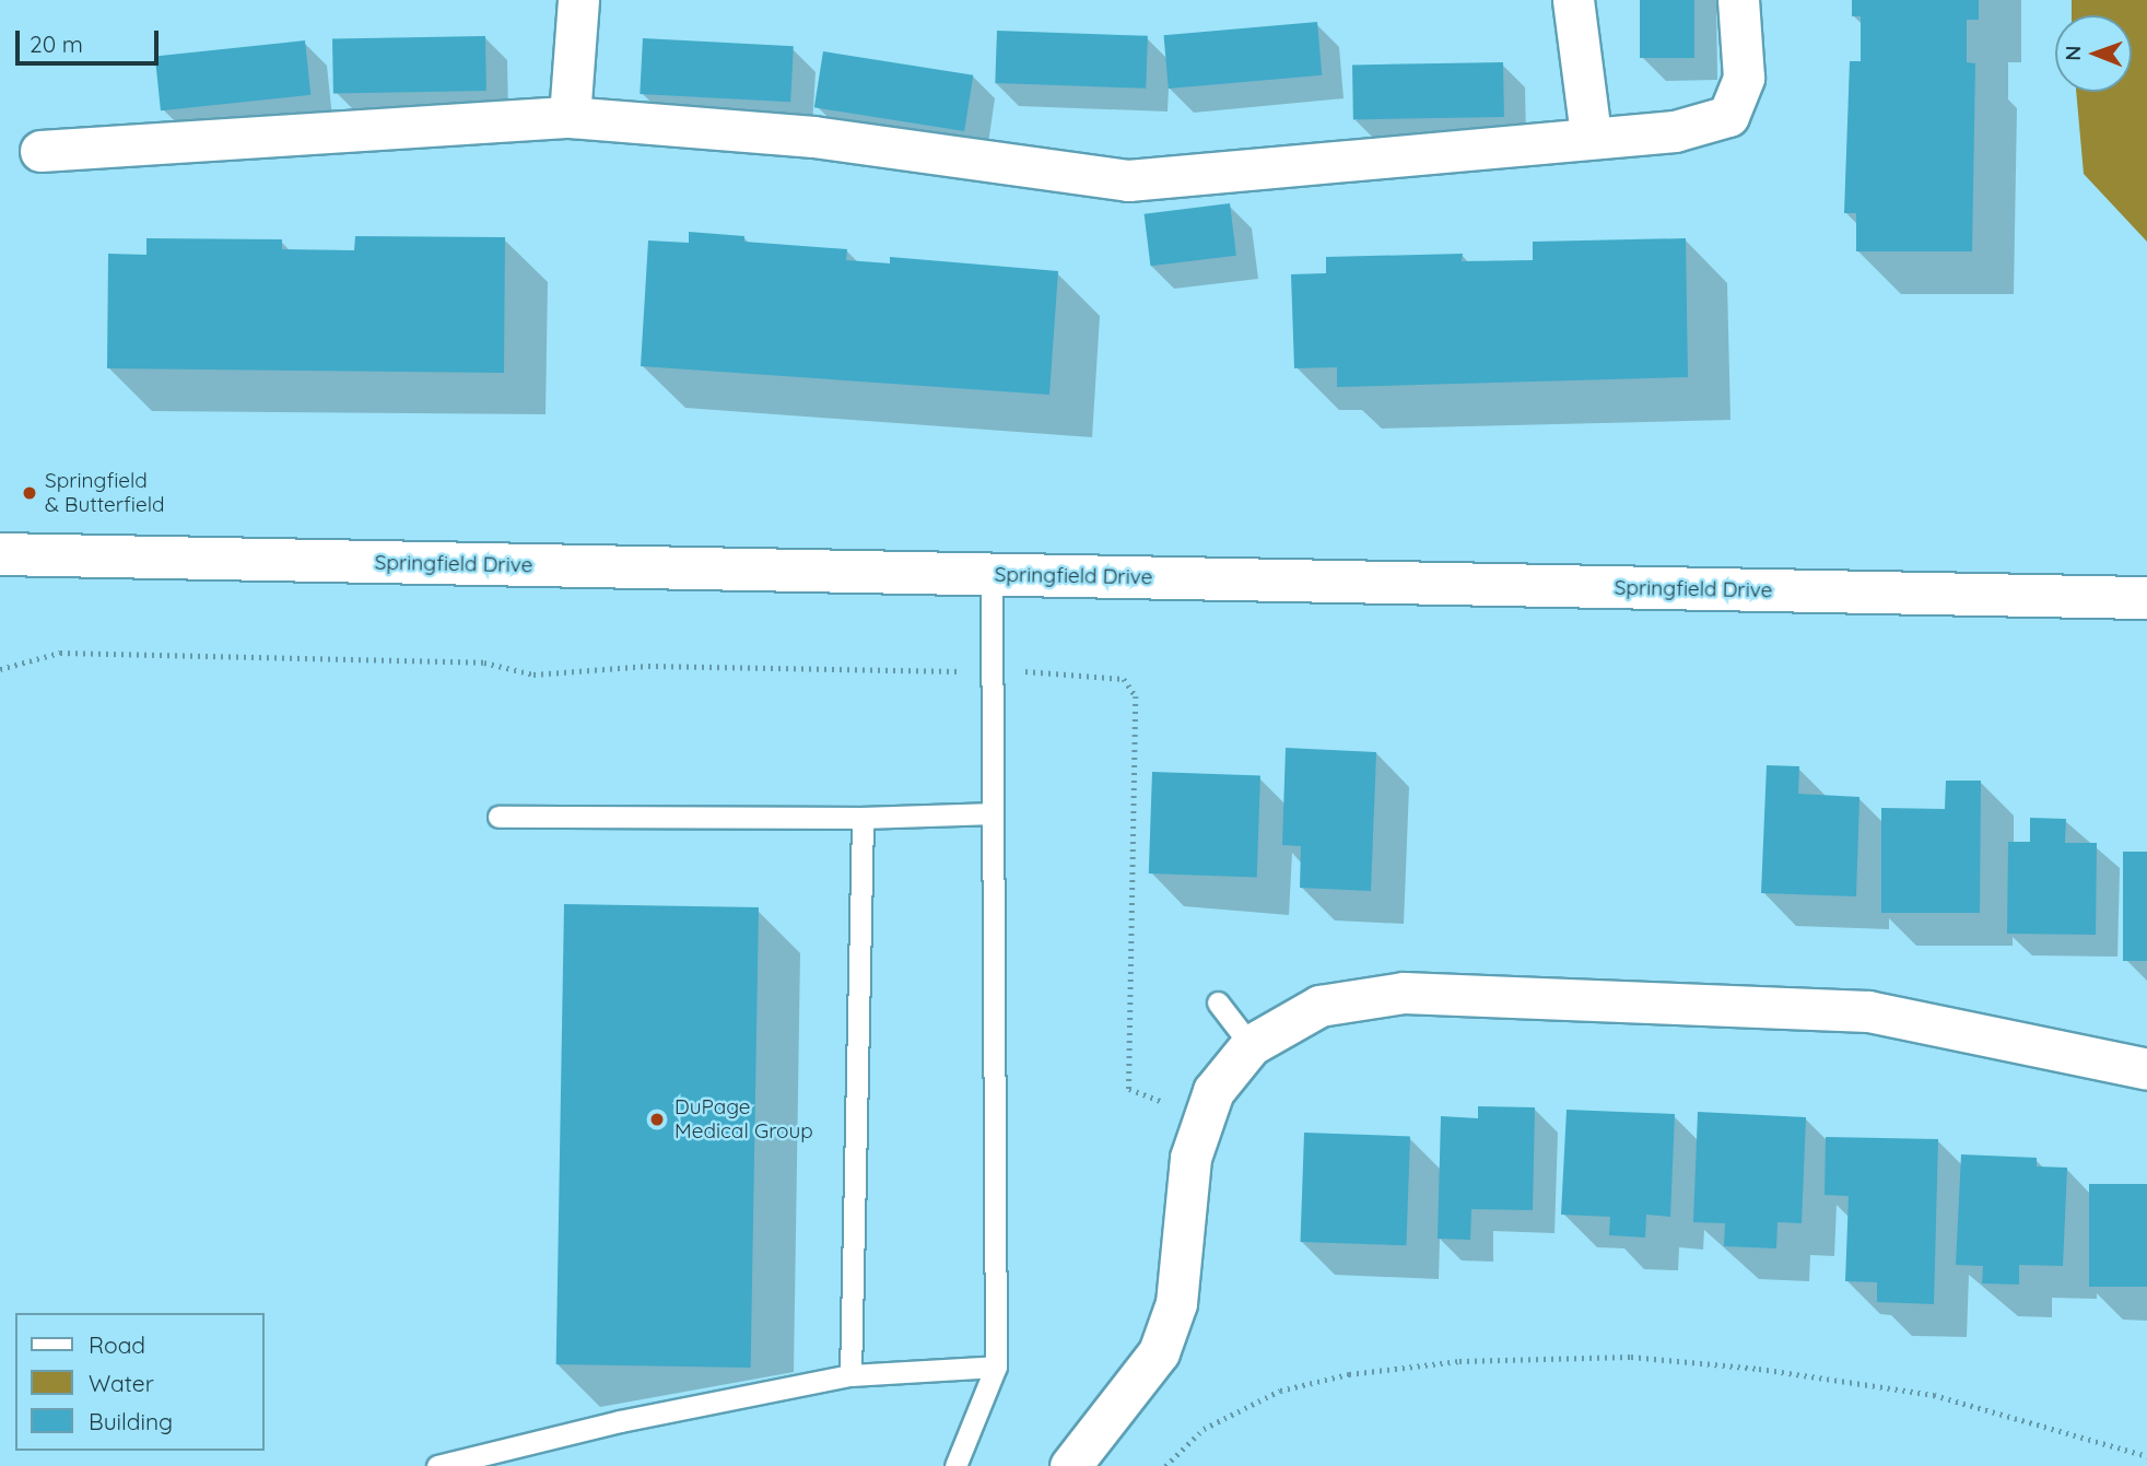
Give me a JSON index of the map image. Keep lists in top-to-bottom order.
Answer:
{
  "streets": {
    "street": ["Springfield Drive"]
  },
  "places": ["Springfield & Butterfield", "DuPage Medical Group"],
  "legend": ["Road", "Water", "Building"],
  "scale_bar": "20 m",
  "north": "left"
}
